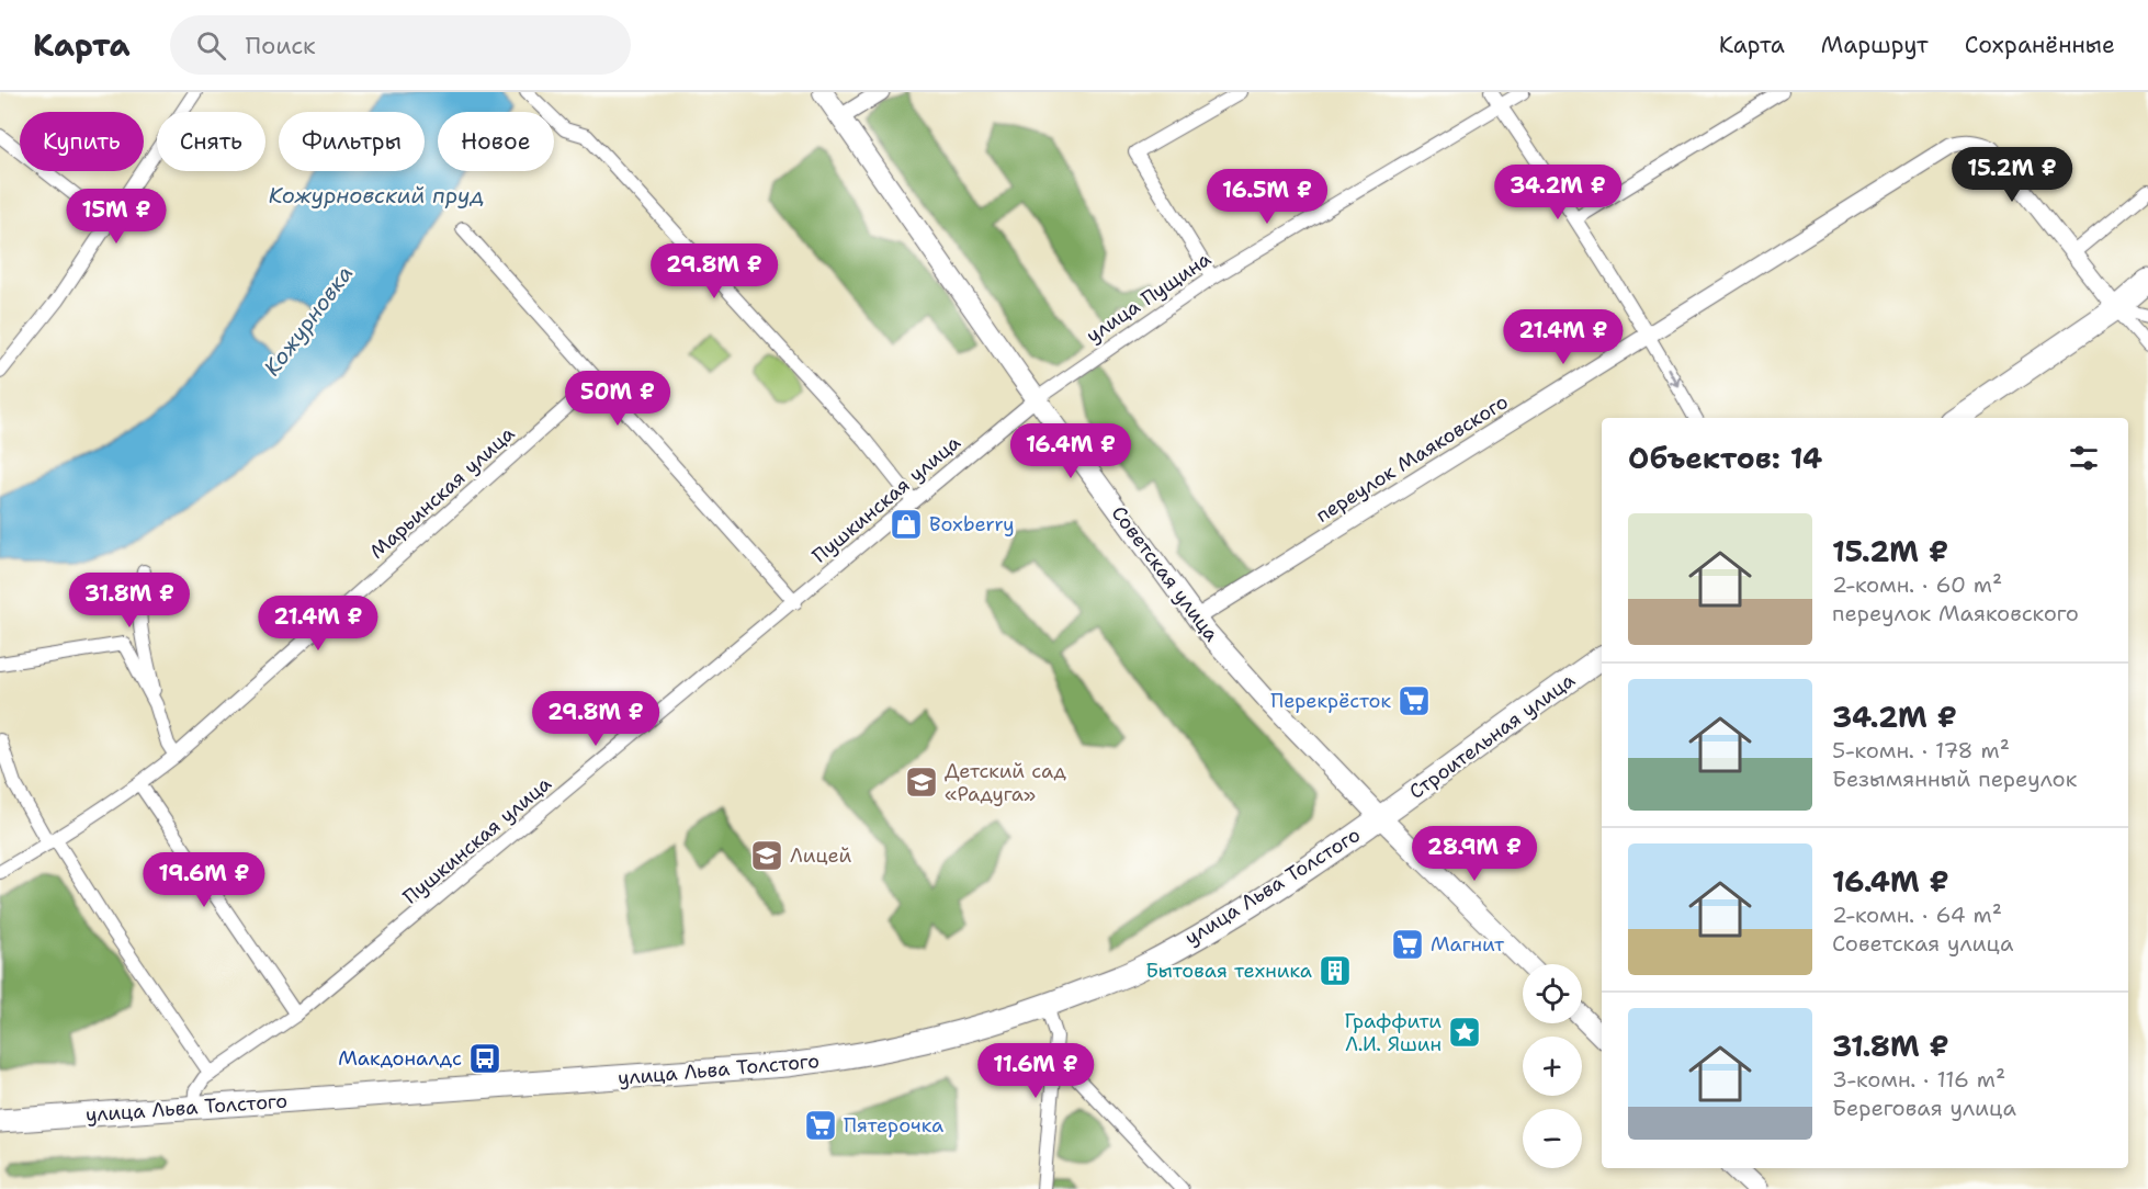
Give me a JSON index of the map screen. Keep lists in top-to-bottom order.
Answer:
{
  "streets": {
    "highway": ["Строительная улица", "улица Льва Толстого"],
    "main road": ["Советская улица"],
    "street": [
      "улица Пущина",
      "переулок Маяковского",
      "Марьинская улица",
      "Пушкинская улица"
    ]
  },
  "crossings": [
    ["улица Пущина", "Пушкинская улица"],
    ["улица Пущина", "Советская улица"],
    ["переулок Маяковского", "Советская улица"],
    ["Пушкинская улица", "Советская улица"],
    ["Пушкинская улица", "улица Льва Толстого"],
    ["Советская улица", "Строительная улица"],
    ["Советская улица", "улица Льва Толстого"],
    ["Строительная улица", "улица Льва Толстого"]
  ],
  "water": ["Кожурновский пруд", "Кожурновка"],
  "places": {
    "shop": ["Boxberry"],
    "supermarket": ["Перекрёсток", "Магнит", "Пятерочка"],
    "school or university": ["Детский сад «Радуга»", "Лицей"],
    "building": ["Бытовая техника"],
    "place": ["Граффити Л.И. Яшин"],
    "bus stop": ["Макдоналдс"]
  },
  "page": {
    "header": "Карта",
    "search": "Поиск",
    "nav": ["Карта", "Маршрут", "Сохранённые"],
    "chip": [
      "Купить",
      "Снять",
      "Фильтры",
      "Новое"
    ],
    "price": [
      "15.2M ₽",
      "34.2M ₽",
      "16.5M ₽",
      "15M ₽",
      "29.8M ₽",
      "21.4M ₽",
      "50M ₽",
      "16.4M ₽",
      "31.8M ₽",
      "21.4M ₽",
      "29.8M ₽",
      "28.9M ₽",
      "19.6M ₽",
      "11.6M ₽"
    ],
    "heading": "Объектов: 14",
    "list": [
      {
        "name": "15.2M ₽",
        "note": "2-комн. · 60 m² · переулок Маяковского"
      },
      {
        "name": "34.2M ₽",
        "note": "5-комн. · 178 m² · Безымянный переулок"
      },
      {
        "name": "16.4M ₽",
        "note": "2-комн. · 64 m² · Советская улица"
      },
      {
        "name": "31.8M ₽",
        "note": "3-комн. · 116 m² · Береговая улица"
      }
    ],
    "map_buttons": ["+", "−"]
  }
}
